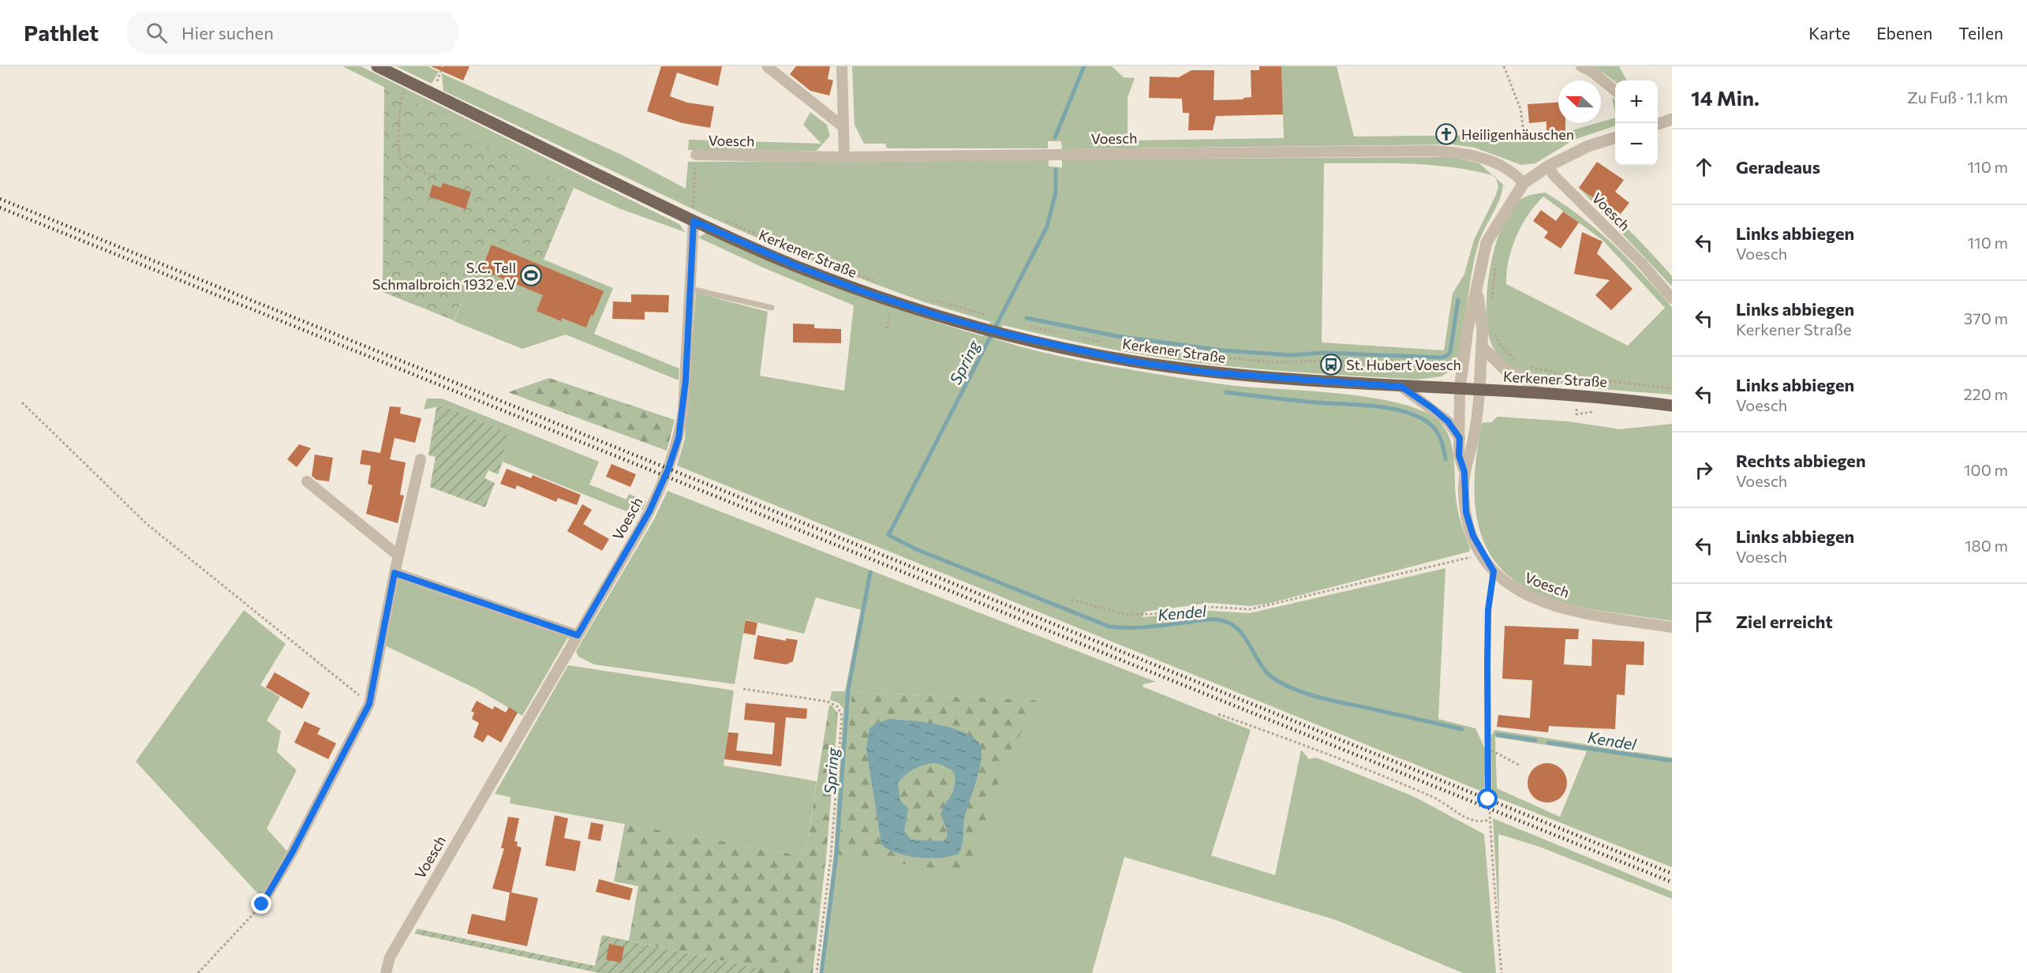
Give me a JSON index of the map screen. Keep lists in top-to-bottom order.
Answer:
{
  "streets": {
    "main road": ["Kerkener Straße"],
    "street": ["Voesch"]
  },
  "crossings": [
    ["Voesch", "Kerkener Straße"]
  ],
  "water": ["Spring", "Kendel"],
  "places": {
    "church": ["Heiligenhäuschen"],
    "sports": ["S.C. Tell Schmalbroich 1932 e.V"],
    "bus stop": ["St. Hubert Voesch"]
  },
  "north": "left",
  "page": {
    "header": "Pathlet",
    "search": "Hier suchen",
    "nav": ["Karte", "Ebenen", "Teilen"],
    "heading": ["14 Min.", "Zu Fuß · 1.1 km"],
    "map_buttons": ["+", "−"],
    "list": [
      ["Geradeaus", "110 m"],
      ["Links abbiegen", "Voesch", "110 m"],
      ["Links abbiegen", "Kerkener Straße", "370 m"],
      ["Links abbiegen", "Voesch", "220 m"],
      ["Rechts abbiegen", "Voesch", "100 m"],
      ["Links abbiegen", "Voesch", "180 m"],
      "Ziel erreicht"
    ]
  }
}
